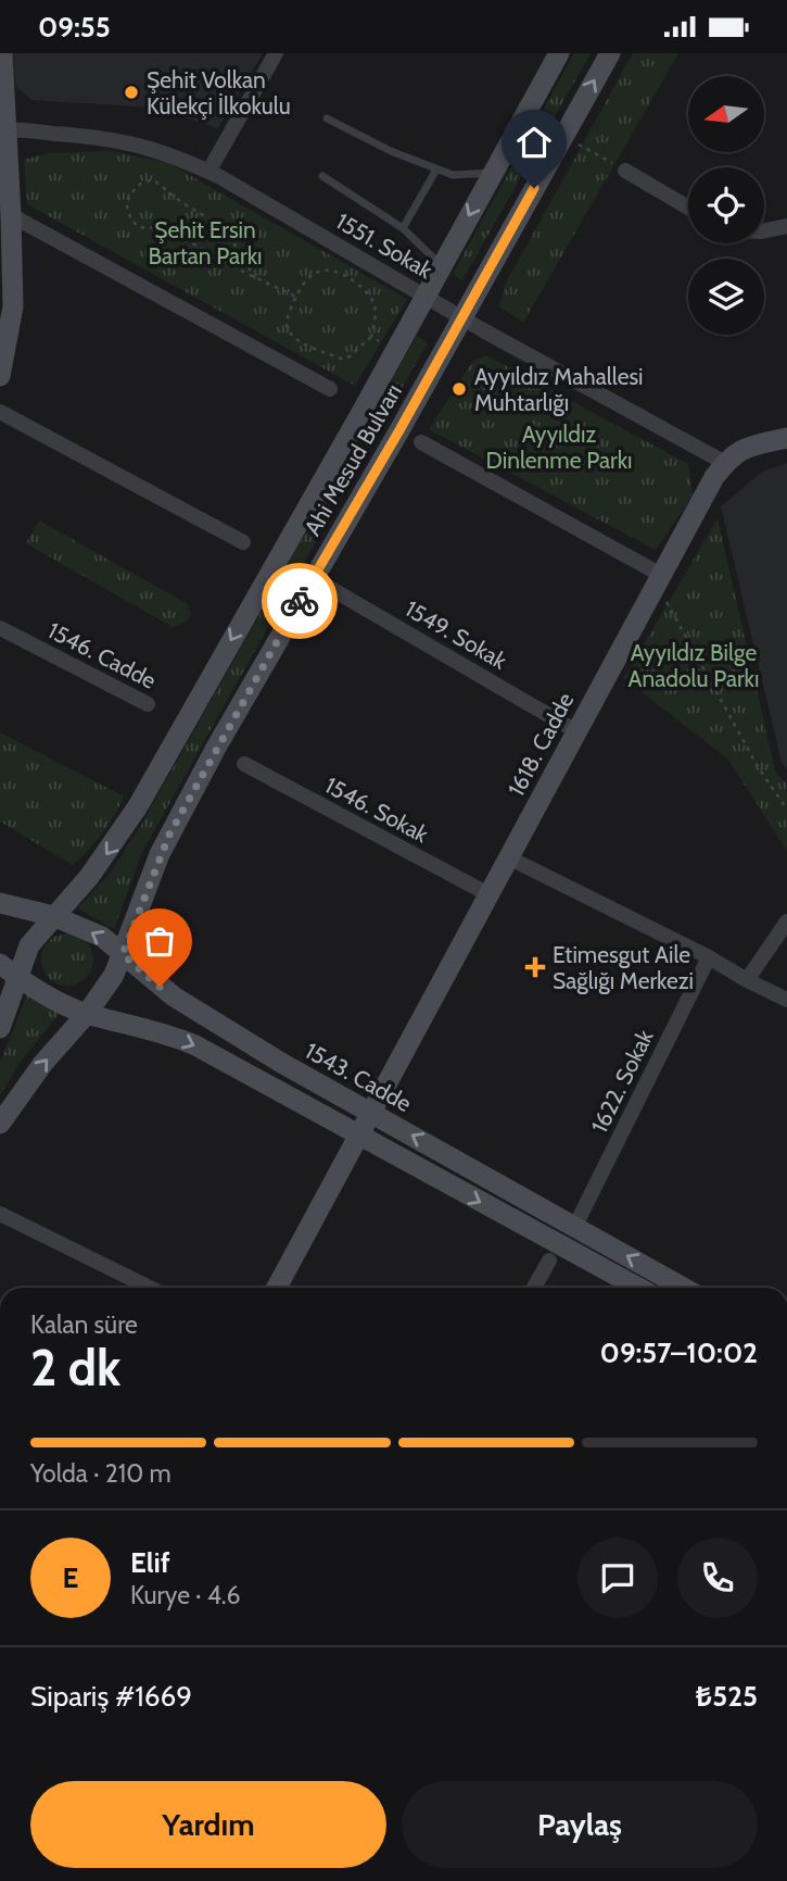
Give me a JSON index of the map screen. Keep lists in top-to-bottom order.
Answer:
{
  "streets": {
    "main road": ["Ahi Mesud Bulvarı", "1618. Cadde", "1543. Cadde"],
    "street": [
      "1551. Sokak",
      "1549. Sokak",
      "1546. Cadde",
      "1546. Sokak",
      "1622. Sokak"
    ]
  },
  "crossings": [
    ["1551. Sokak", "Ahi Mesud Bulvarı"],
    ["1551. Sokak", "1618. Cadde"],
    ["Ahi Mesud Bulvarı", "1549. Sokak"],
    ["Ahi Mesud Bulvarı", "1543. Cadde"],
    ["1549. Sokak", "1618. Cadde"],
    ["1618. Cadde", "1546. Sokak"],
    ["1618. Cadde", "1543. Cadde"],
    ["1543. Cadde", "1622. Sokak"]
  ],
  "parks": ["Şehit Ersin Bartan Parkı", "Ayyıldız Dinlenme Parkı", "Ayyıldız Bilge Anadolu Parkı"],
  "places": {
    "other": ["Şehit Volkan Külekçi İlkokulu", "Ayyıldız Mahallesi Muhtarlığı"],
    "health": ["Etimesgut Aile Sağlığı Merkezi"]
  },
  "north": "left",
  "page": {
    "status": "09:55",
    "heading": ["2 dk", "Kalan süre", "09:57–10:02"],
    "panel": [
      "Elif",
      "Kurye · 4.6",
      "Sipariş #1669",
      "₺525"
    ],
    "bar": "Yolda · 210 m",
    "round": "E",
    "buttons": ["Yardım", "Paylaş"]
  }
}
